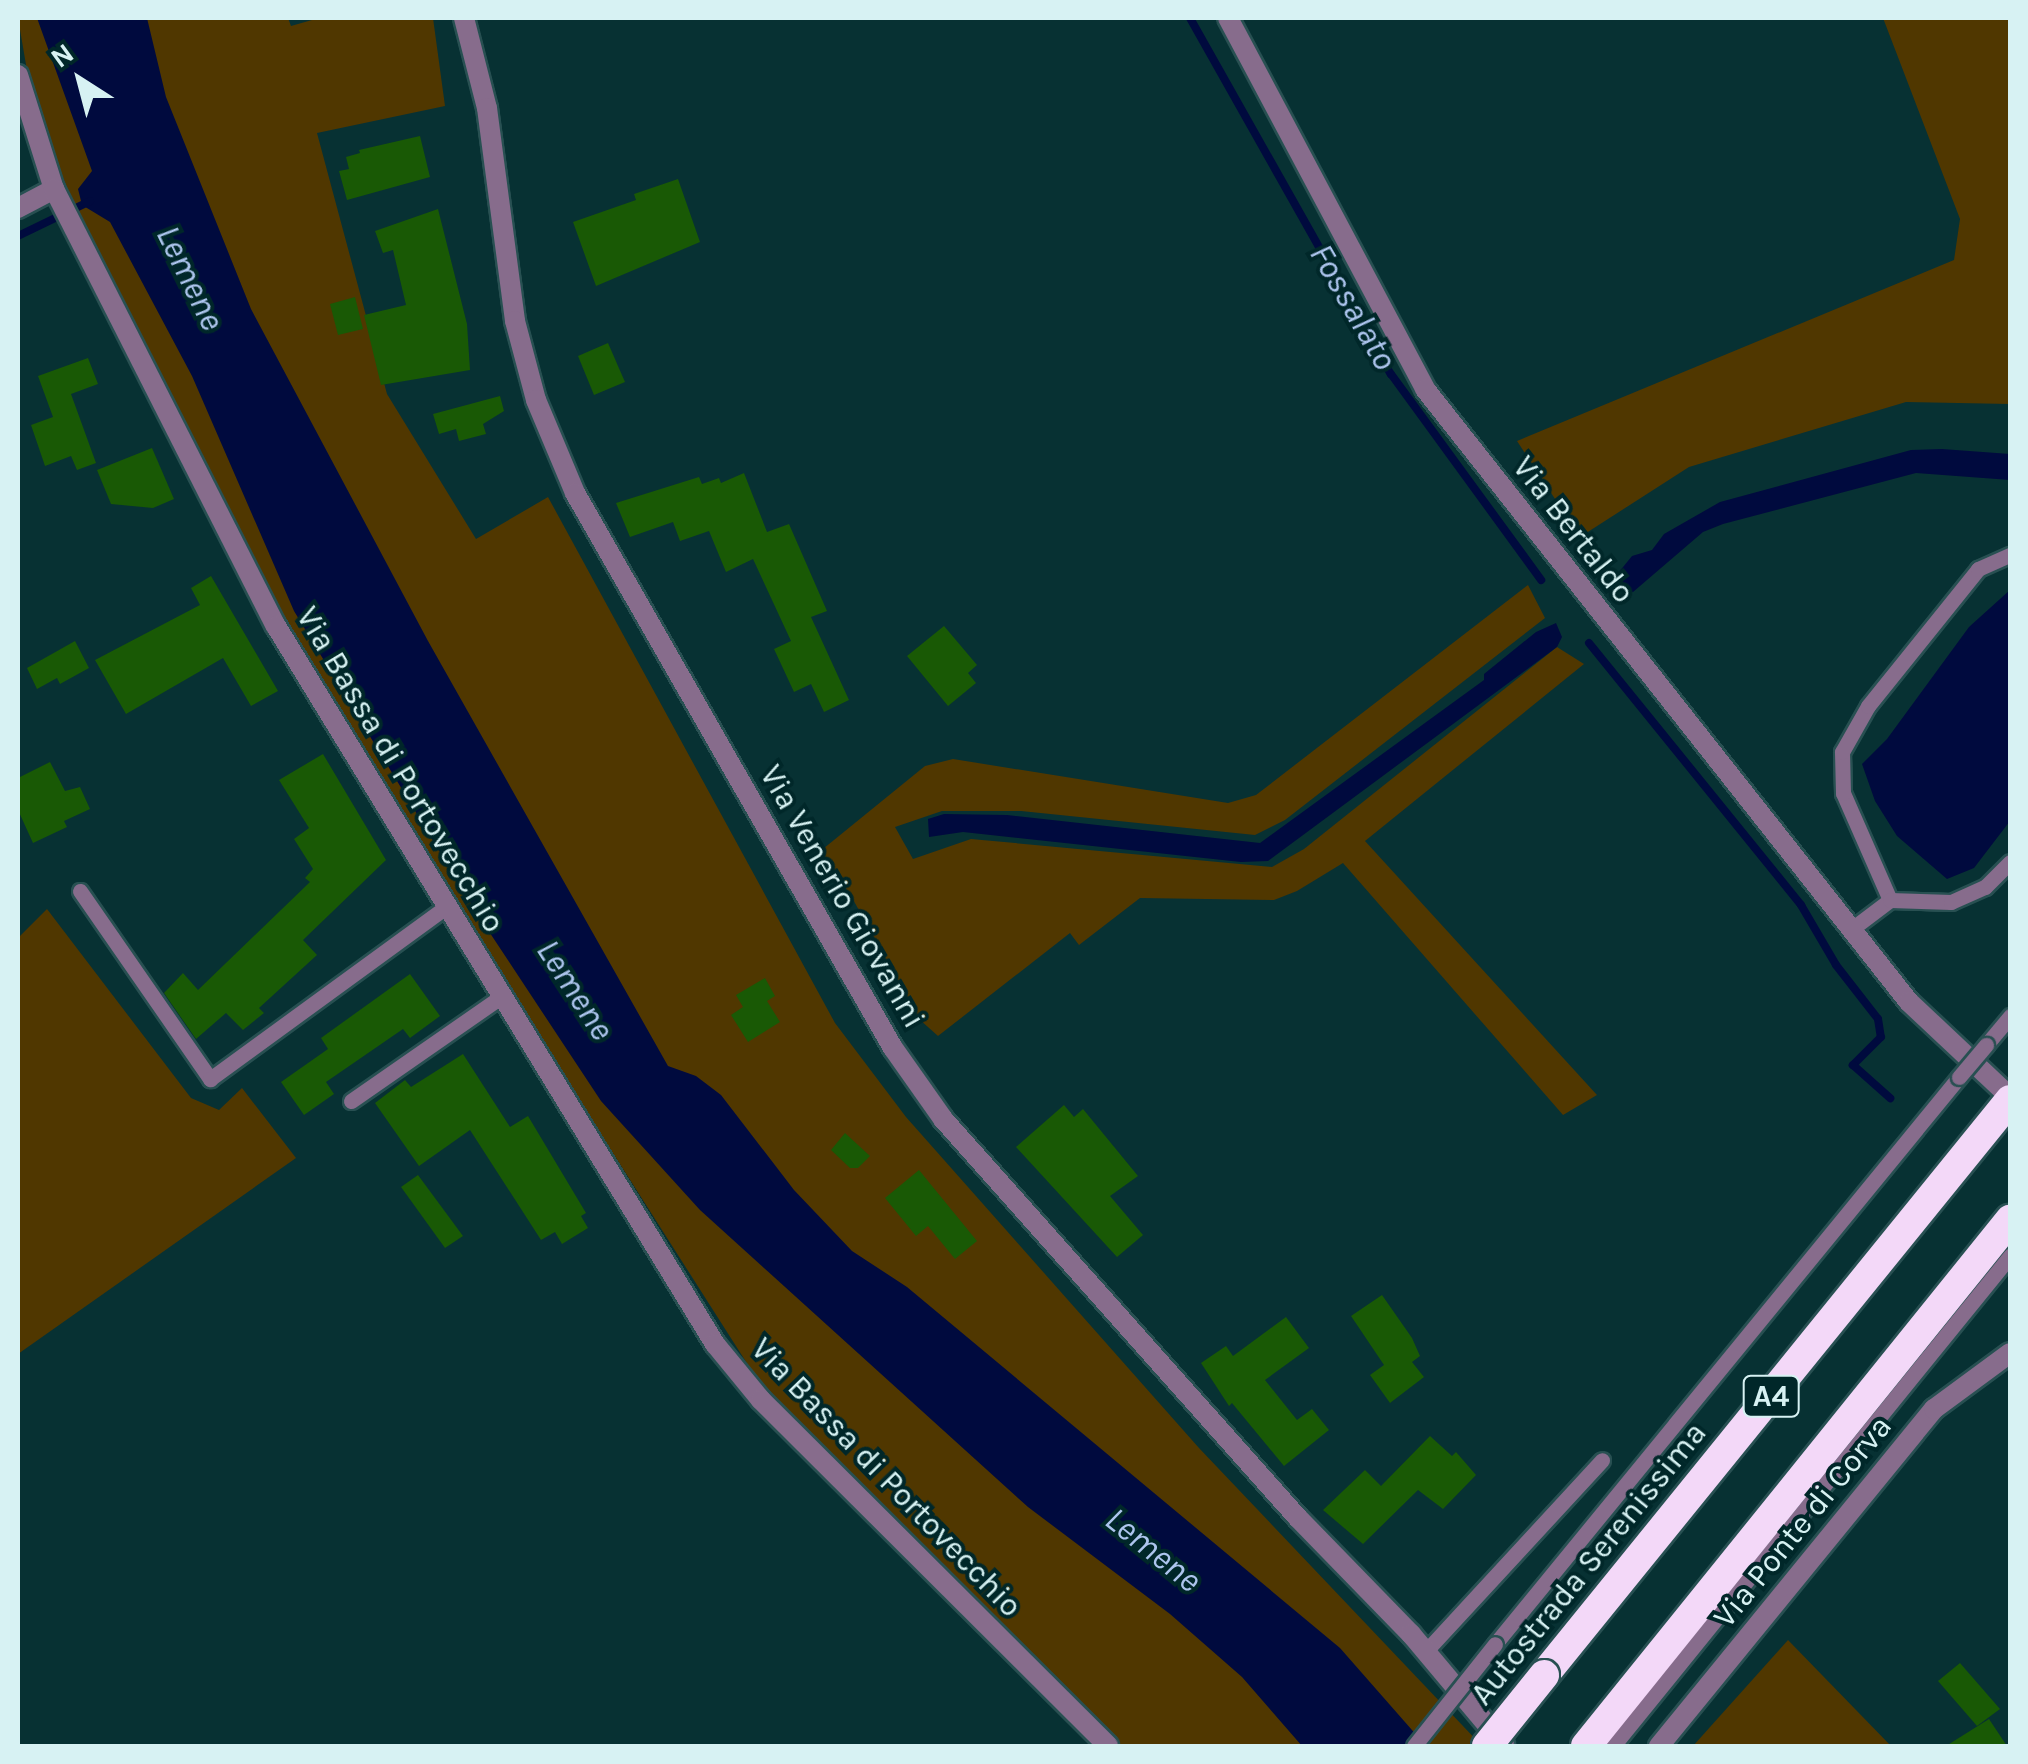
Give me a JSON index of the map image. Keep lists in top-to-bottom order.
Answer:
{
  "streets": {
    "highway": ["A4", "Autostrada Serenissima"],
    "street": [
      "Via Bertaldo",
      "Via Bassa di Portovecchio",
      "Via Venerio Giovanni",
      "Via Ponte di Corva"
    ]
  },
  "crossings": [
    ["Via Bertaldo", "Autostrada Serenissima"]
  ],
  "water": ["Lemene", "Fossalato"],
  "north": "top left"
}
